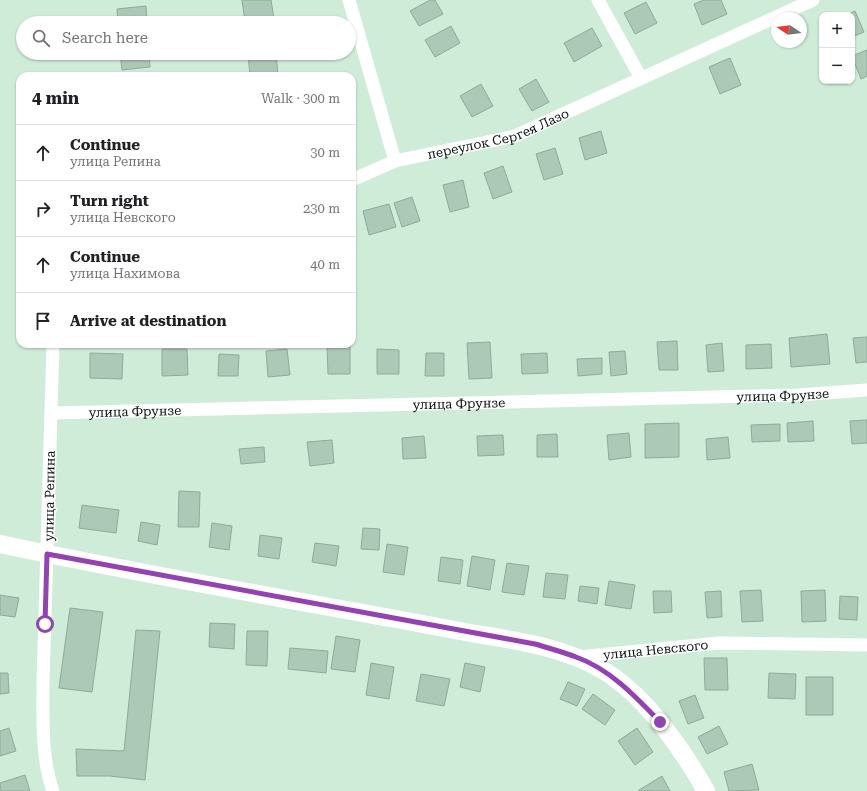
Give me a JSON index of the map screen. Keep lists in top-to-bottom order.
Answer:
{
  "streets": {
    "main road": ["улица Невского"],
    "street": ["переулок Сергея Лазо", "улица Фрунзе", "улица Репина"]
  },
  "crossings": [
    ["улица Фрунзе", "улица Репина"],
    ["улица Репина", "улица Невского"]
  ],
  "north": "left",
  "page": {
    "map_buttons": ["+", "−"],
    "search": "Search here",
    "heading": ["4 min", "Walk · 300 m"],
    "list": [
      ["Continue", "улица Репина", "30 m"],
      ["Turn right", "улица Невского", "230 m"],
      ["Continue", "улица Нахимова", "40 m"],
      "Arrive at destination"
    ]
  }
}
